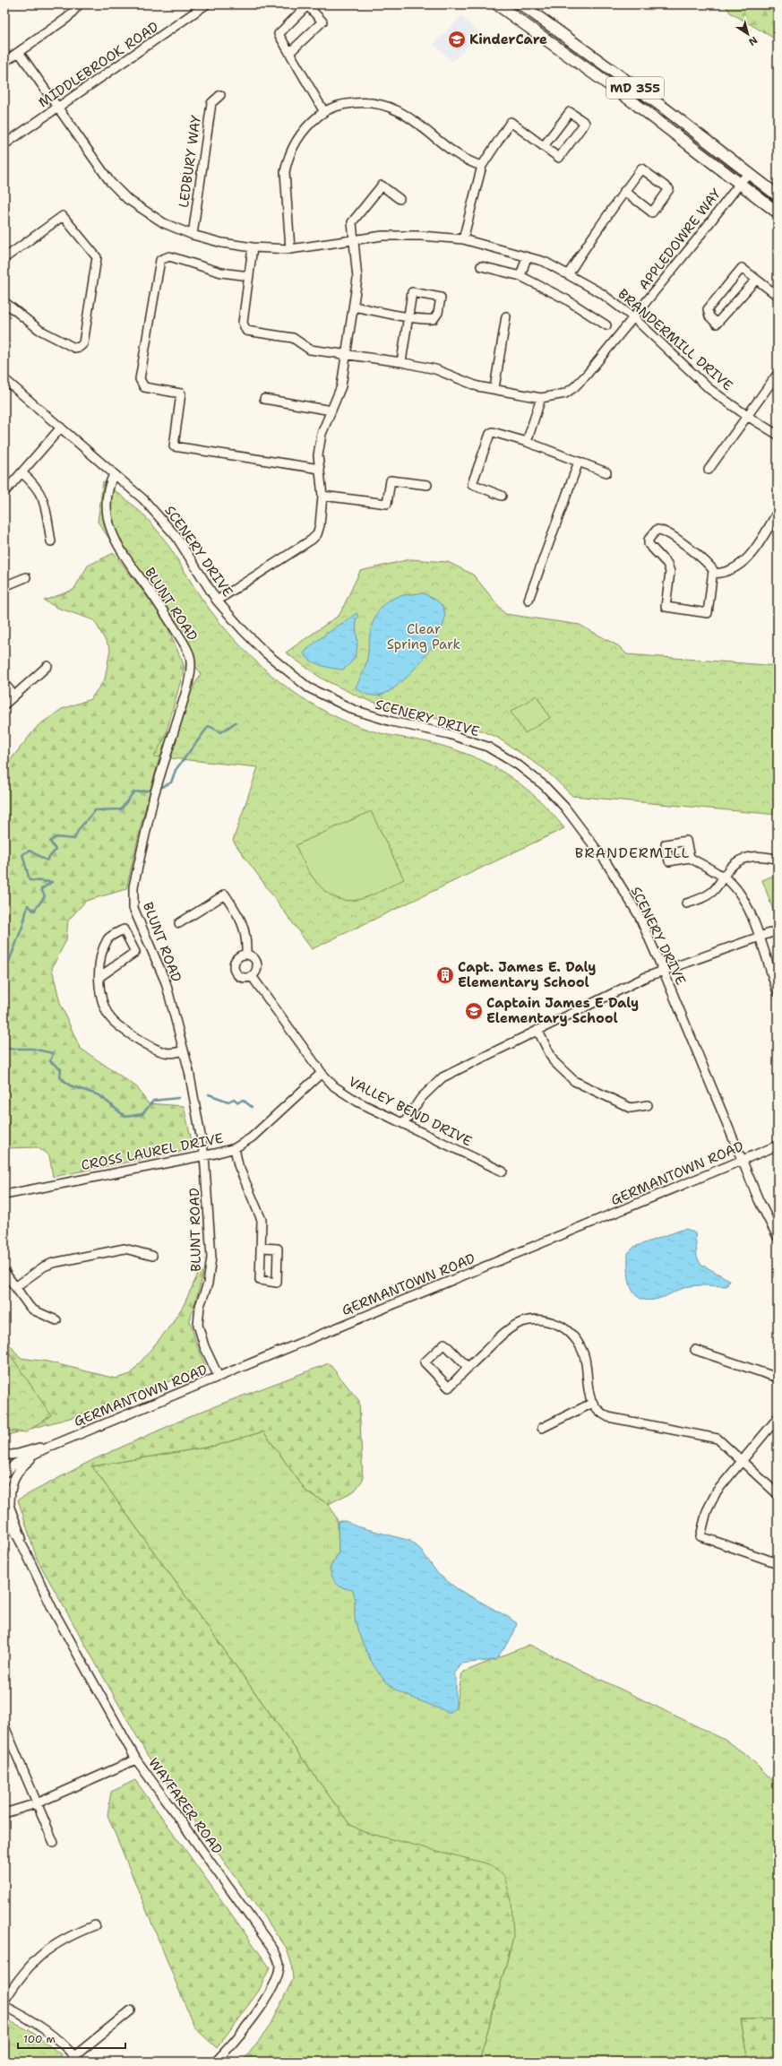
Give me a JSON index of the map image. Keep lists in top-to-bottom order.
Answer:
{
  "streets": {
    "main road": ["MD 355"],
    "street": [
      "MIDDLEBROOK ROAD",
      "LEDBURY WAY",
      "APPLEDOWRE WAY",
      "BRANDERMILL DRIVE",
      "SCENERY DRIVE",
      "BLUNT ROAD",
      "VALLEY BEND DRIVE",
      "CROSS LAUREL DRIVE",
      "GERMANTOWN ROAD",
      "WAYFARER ROAD"
    ]
  },
  "crossings": [
    ["MIDDLEBROOK ROAD", "BRANDERMILL DRIVE"],
    ["MD 355", "APPLEDOWRE WAY"],
    ["LEDBURY WAY", "BRANDERMILL DRIVE"],
    ["APPLEDOWRE WAY", "BRANDERMILL DRIVE"],
    ["SCENERY DRIVE", "BLUNT ROAD"],
    ["SCENERY DRIVE", "GERMANTOWN ROAD"],
    ["BLUNT ROAD", "CROSS LAUREL DRIVE"],
    ["BLUNT ROAD", "GERMANTOWN ROAD"],
    ["VALLEY BEND DRIVE", "CROSS LAUREL DRIVE"]
  ],
  "districts": ["BRANDERMILL"],
  "parks": ["Clear Spring Park"],
  "places": {
    "school or university": ["KinderCare", "Captain James E Daly Elementary School"],
    "building": ["Capt. James E. Daly Elementary School"]
  },
  "scale_bar": "100 m",
  "north": "bottom right"
}
